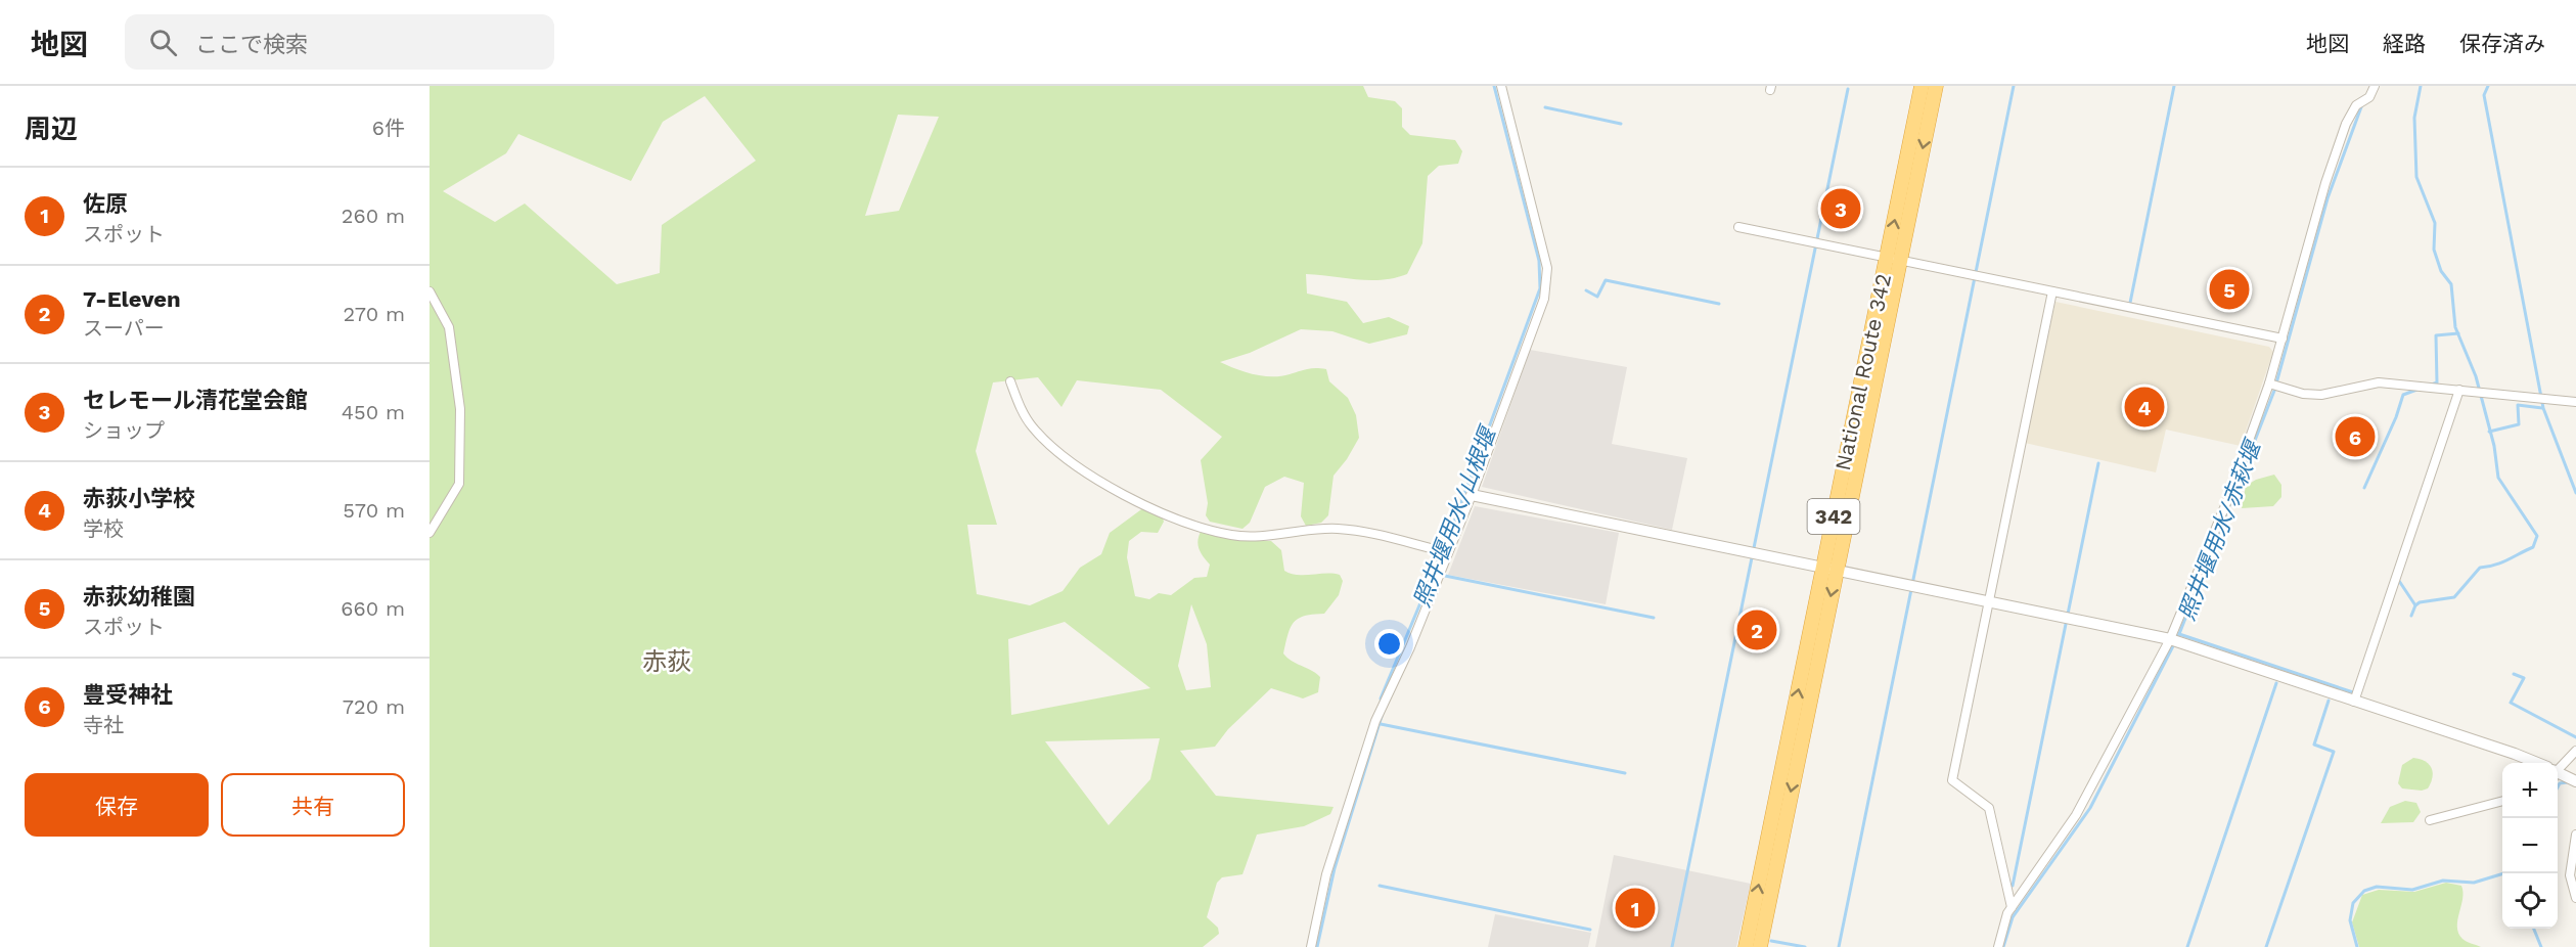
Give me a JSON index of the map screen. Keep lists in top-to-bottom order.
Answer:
{
  "streets": {
    "highway": ["National Route 342", "342"]
  },
  "districts": ["赤荻"],
  "water": ["照井堰用水/山根堰", "照井堰用水/赤萩堰"],
  "page": {
    "header": "地図",
    "search": "ここで検索",
    "nav": ["地図", "経路", "保存済み"],
    "heading": ["周辺", "6件"],
    "list": [
      {
        "mark": "1",
        "name": "佐原",
        "note": "スポット",
        "value": "260 m"
      },
      {
        "mark": "2",
        "name": "7-Eleven",
        "note": "スーパー",
        "value": "270 m"
      },
      {
        "mark": "3",
        "name": "セレモール清花堂会館",
        "note": "ショップ",
        "value": "450 m"
      },
      {
        "mark": "4",
        "name": "赤荻小学校",
        "note": "学校",
        "value": "570 m"
      },
      {
        "mark": "5",
        "name": "赤荻幼稚園",
        "note": "スポット",
        "value": "660 m"
      },
      {
        "mark": "6",
        "name": "豊受神社",
        "note": "寺社",
        "value": "720 m"
      }
    ],
    "pins": [
      "3",
      "5",
      "4",
      "6",
      "2",
      "1"
    ],
    "buttons": ["保存", "共有"],
    "map_buttons": ["+", "−"]
  }
}
